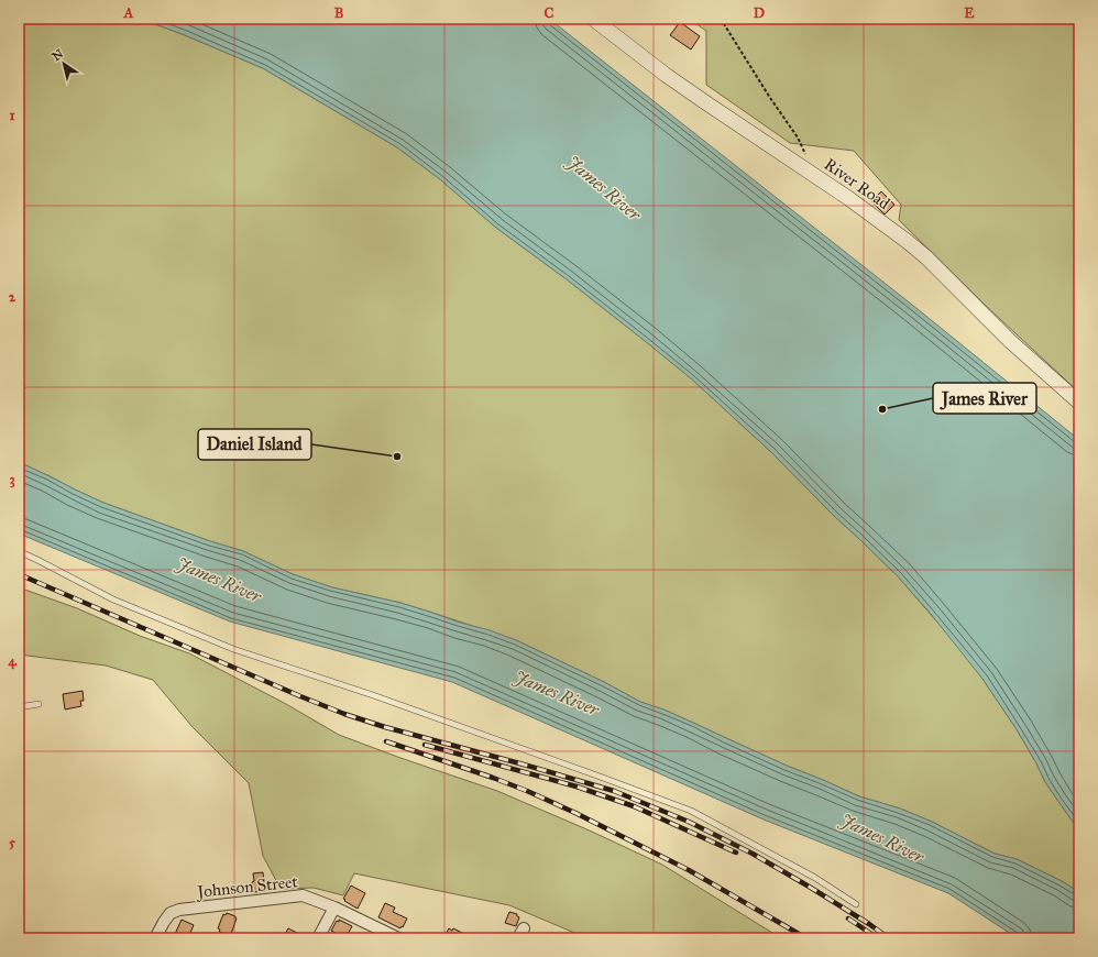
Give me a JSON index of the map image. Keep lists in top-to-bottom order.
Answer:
{
  "streets": {
    "street": ["River Road", "Johnson Street"]
  },
  "water": ["James River"],
  "places": ["James River", "Daniel Island"],
  "north": "top left",
  "grid": {
    "columns": [
      "A",
      "B",
      "C",
      "D",
      "E"
    ],
    "rows": [
      "1",
      "2",
      "3",
      "4",
      "5"
    ]
  }
}
